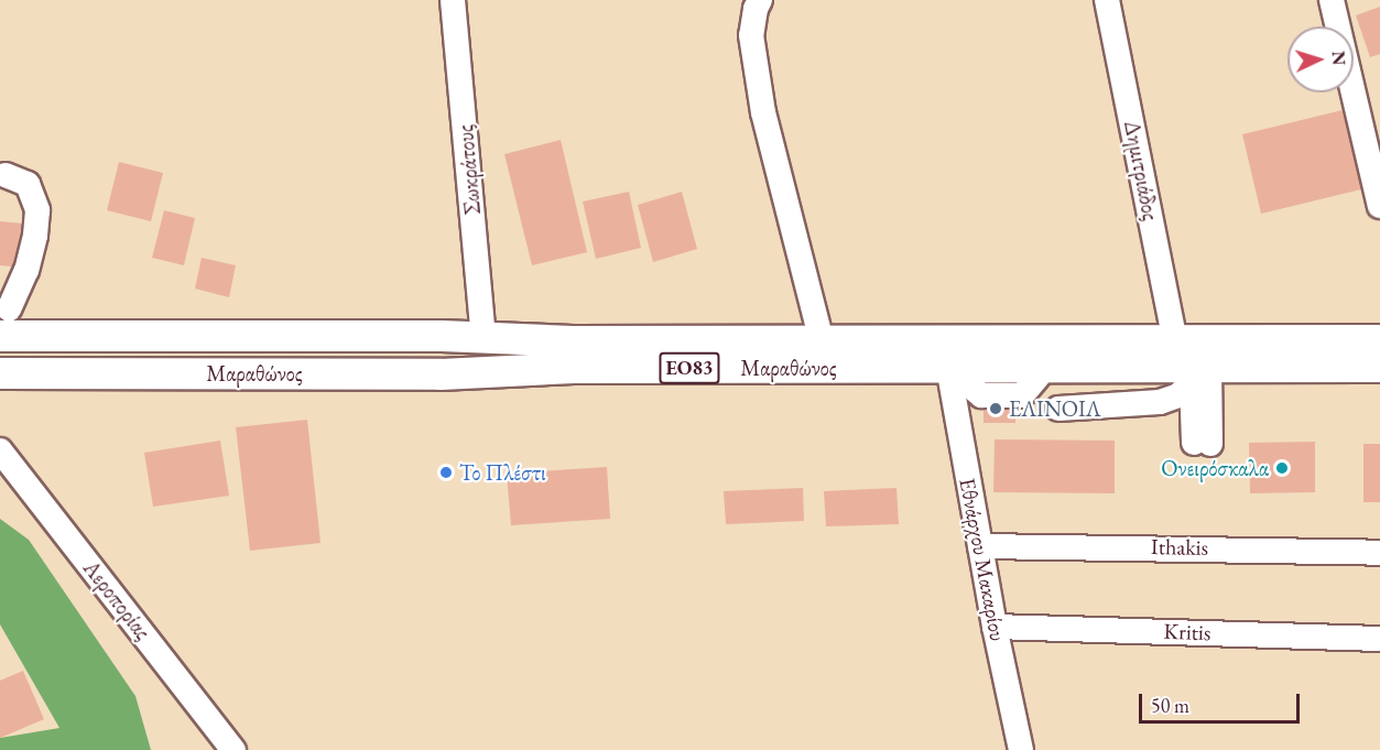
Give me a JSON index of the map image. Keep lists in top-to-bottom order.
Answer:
{
  "streets": {
    "main road": ["ΕΟ83", "Μαραθώνος"],
    "street": [
      "Σωκράτους",
      "Δημιτριάδος",
      "Ithakis",
      "Εθνάρχου Μακαρίου",
      "Αεροπορίας",
      "Kritis"
    ]
  },
  "crossings": [
    ["Σωκράτους", "Μαραθώνος"],
    ["Δημιτριάδος", "Μαραθώνος"],
    ["Μαραθώνος", "Εθνάρχου Μακαρίου"],
    ["Ithakis", "Εθνάρχου Μακαρίου"],
    ["Εθνάρχου Μακαρίου", "Kritis"]
  ],
  "places": ["ΕΛΙΝΟΙΛ", "Ονειρόσκαλα", "Το Πλέστι"],
  "scale_bar": "50 m",
  "north": "right"
}
